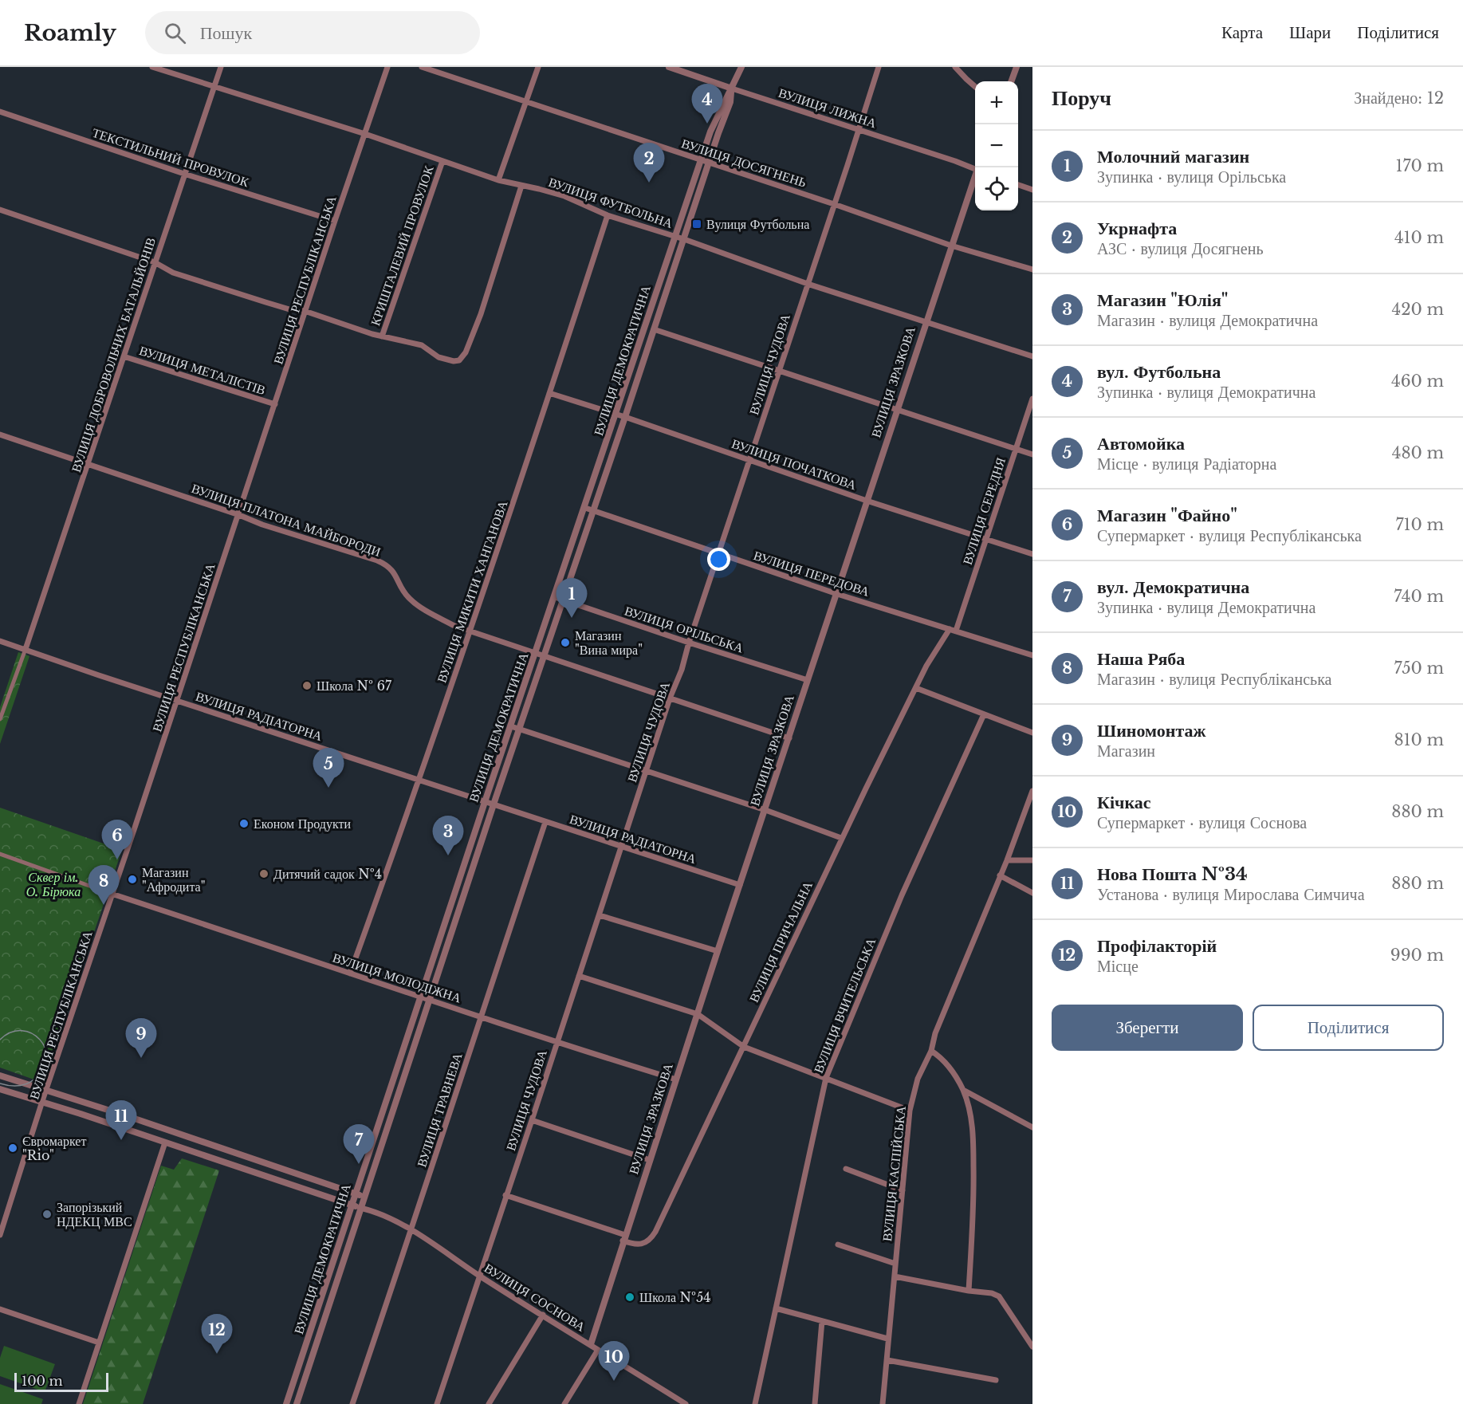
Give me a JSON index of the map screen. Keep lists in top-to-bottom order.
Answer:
{
  "streets": {
    "street": [
      "ВУЛИЦЯ ЛИЖНА",
      "ТЕКСТИЛЬНИЙ ПРОВУЛОК",
      "ВУЛИЦЯ ДОСЯГНЕНЬ",
      "ВУЛИЦЯ ФУТБОЛЬНА",
      "КРИШТАЛЕВИЙ ПРОВУЛОК",
      "ВУЛИЦЯ РЕСПУБЛІКАНСЬКА",
      "ВУЛИЦЯ ДОБРОВОЛЬЧИХ БАТАЛЬЙОНІВ",
      "ВУЛИЦЯ ДЕМОКРАТИЧНА",
      "ВУЛИЦЯ ЧУДОВА",
      "ВУЛИЦЯ МЕТАЛІСТІВ",
      "ВУЛИЦЯ ЗРАЗКОВА",
      "ВУЛИЦЯ ПОЧАТКОВА",
      "ВУЛИЦЯ СЕРЕДНЯ",
      "ВУЛИЦЯ ПЛАТОНА МАЙБОРОДИ",
      "ВУЛИЦЯ ПЕРЕДОВА",
      "ВУЛИЦЯ МИКИТИ ХАНГАНОВА",
      "ВУЛИЦЯ ОРІЛЬСЬКА",
      "ВУЛИЦЯ РАДІАТОРНА",
      "ВУЛИЦЯ ПРИЧАЛЬНА",
      "ВУЛИЦЯ МОЛОДІЖНА",
      "ВУЛИЦЯ ВЧИТЕЛЬСЬКА",
      "ВУЛИЦЯ ТРАВНЕВА",
      "ВУЛИЦЯ КАСПІЙСЬКА",
      "ВУЛИЦЯ СОСНОВА"
    ]
  },
  "crossings": [
    ["ВУЛИЦЯ ЛИЖНА", "ВУЛИЦЯ ДЕМОКРАТИЧНА"],
    ["ВУЛИЦЯ ЛИЖНА", "ВУЛИЦЯ ЧУДОВА"],
    ["ТЕКСТИЛЬНИЙ ПРОВУЛОК", "ВУЛИЦЯ РЕСПУБЛІКАНСЬКА"],
    ["ТЕКСТИЛЬНИЙ ПРОВУЛОК", "ВУЛИЦЯ ДОБРОВОЛЬЧИХ БАТАЛЬЙОНІВ"],
    ["ВУЛИЦЯ ДОСЯГНЕНЬ", "ВУЛИЦЯ ДЕМОКРАТИЧНА"],
    ["ВУЛИЦЯ ДОСЯГНЕНЬ", "ВУЛИЦЯ ЧУДОВА"],
    ["ВУЛИЦЯ ДОСЯГНЕНЬ", "ВУЛИЦЯ ЗРАЗКОВА"],
    ["ВУЛИЦЯ ФУТБОЛЬНА", "КРИШТАЛЕВИЙ ПРОВУЛОК"],
    ["ВУЛИЦЯ ФУТБОЛЬНА", "ВУЛИЦЯ РЕСПУБЛІКАНСЬКА"],
    ["ВУЛИЦЯ ФУТБОЛЬНА", "ВУЛИЦЯ ДОБРОВОЛЬЧИХ БАТАЛЬЙОНІВ"],
    ["ВУЛИЦЯ ФУТБОЛЬНА", "ВУЛИЦЯ ДЕМОКРАТИЧНА"],
    ["ВУЛИЦЯ ФУТБОЛЬНА", "ВУЛИЦЯ ЧУДОВА"],
    ["ВУЛИЦЯ ФУТБОЛЬНА", "ВУЛИЦЯ ЗРАЗКОВА"],
    ["ВУЛИЦЯ ФУТБОЛЬНА", "ВУЛИЦЯ МИКИТИ ХАНГАНОВА"],
    ["ВУЛИЦЯ РЕСПУБЛІКАНСЬКА", "ВУЛИЦЯ МЕТАЛІСТІВ"],
    ["ВУЛИЦЯ РЕСПУБЛІКАНСЬКА", "ВУЛИЦЯ ПЛАТОНА МАЙБОРОДИ"],
    ["ВУЛИЦЯ РЕСПУБЛІКАНСЬКА", "ВУЛИЦЯ РАДІАТОРНА"],
    ["ВУЛИЦЯ РЕСПУБЛІКАНСЬКА", "ВУЛИЦЯ МОЛОДІЖНА"],
    ["ВУЛИЦЯ ДОБРОВОЛЬЧИХ БАТАЛЬЙОНІВ", "ВУЛИЦЯ МЕТАЛІСТІВ"],
    ["ВУЛИЦЯ ДОБРОВОЛЬЧИХ БАТАЛЬЙОНІВ", "ВУЛИЦЯ ПЛАТОНА МАЙБОРОДИ"],
    ["ВУЛИЦЯ ДОБРОВОЛЬЧИХ БАТАЛЬЙОНІВ", "ВУЛИЦЯ РАДІАТОРНА"],
    ["ВУЛИЦЯ ДЕМОКРАТИЧНА", "ВУЛИЦЯ ПОЧАТКОВА"],
    ["ВУЛИЦЯ ДЕМОКРАТИЧНА", "ВУЛИЦЯ ПЛАТОНА МАЙБОРОДИ"],
    ["ВУЛИЦЯ ДЕМОКРАТИЧНА", "ВУЛИЦЯ ПЕРЕДОВА"],
    ["ВУЛИЦЯ ДЕМОКРАТИЧНА", "ВУЛИЦЯ ОРІЛЬСЬКА"],
    ["ВУЛИЦЯ ДЕМОКРАТИЧНА", "ВУЛИЦЯ РАДІАТОРНА"],
    ["ВУЛИЦЯ ДЕМОКРАТИЧНА", "ВУЛИЦЯ МОЛОДІЖНА"],
    ["ВУЛИЦЯ ЧУДОВА", "ВУЛИЦЯ ПОЧАТКОВА"],
    ["ВУЛИЦЯ ЧУДОВА", "ВУЛИЦЯ ПЛАТОНА МАЙБОРОДИ"],
    ["ВУЛИЦЯ ЧУДОВА", "ВУЛИЦЯ ПЕРЕДОВА"],
    ["ВУЛИЦЯ ЧУДОВА", "ВУЛИЦЯ ОРІЛЬСЬКА"],
    ["ВУЛИЦЯ ЧУДОВА", "ВУЛИЦЯ РАДІАТОРНА"],
    ["ВУЛИЦЯ ЧУДОВА", "ВУЛИЦЯ ПРИЧАЛЬНА"],
    ["ВУЛИЦЯ ЧУДОВА", "ВУЛИЦЯ МОЛОДІЖНА"],
    ["ВУЛИЦЯ ЧУДОВА", "ВУЛИЦЯ СОСНОВА"],
    ["ВУЛИЦЯ ЗРАЗКОВА", "ВУЛИЦЯ ПОЧАТКОВА"],
    ["ВУЛИЦЯ ЗРАЗКОВА", "ВУЛИЦЯ ПЛАТОНА МАЙБОРОДИ"],
    ["ВУЛИЦЯ ЗРАЗКОВА", "ВУЛИЦЯ ПЕРЕДОВА"],
    ["ВУЛИЦЯ ЗРАЗКОВА", "ВУЛИЦЯ ОРІЛЬСЬКА"],
    ["ВУЛИЦЯ ЗРАЗКОВА", "ВУЛИЦЯ РАДІАТОРНА"],
    ["ВУЛИЦЯ ЗРАЗКОВА", "ВУЛИЦЯ ПРИЧАЛЬНА"],
    ["ВУЛИЦЯ ЗРАЗКОВА", "ВУЛИЦЯ МОЛОДІЖНА"],
    ["ВУЛИЦЯ ЗРАЗКОВА", "ВУЛИЦЯ СОСНОВА"],
    ["ВУЛИЦЯ ПОЧАТКОВА", "ВУЛИЦЯ СЕРЕДНЯ"],
    ["ВУЛИЦЯ ПОЧАТКОВА", "ВУЛИЦЯ МИКИТИ ХАНГАНОВА"],
    ["ВУЛИЦЯ СЕРЕДНЯ", "ВУЛИЦЯ ПЕРЕДОВА"],
    ["ВУЛИЦЯ СЕРЕДНЯ", "ВУЛИЦЯ ПРИЧАЛЬНА"],
    ["ВУЛИЦЯ ПЛАТОНА МАЙБОРОДИ", "ВУЛИЦЯ МИКИТИ ХАНГАНОВА"],
    ["ВУЛИЦЯ ПЕРЕДОВА", "ВУЛИЦЯ ПРИЧАЛЬНА"],
    ["ВУЛИЦЯ МИКИТИ ХАНГАНОВА", "ВУЛИЦЯ РАДІАТОРНА"],
    ["ВУЛИЦЯ МИКИТИ ХАНГАНОВА", "ВУЛИЦЯ МОЛОДІЖНА"],
    ["ВУЛИЦЯ РАДІАТОРНА", "ВУЛИЦЯ ТРАВНЕВА"],
    ["ВУЛИЦЯ МОЛОДІЖНА", "ВУЛИЦЯ ТРАВНЕВА"],
    ["ВУЛИЦЯ ТРАВНЕВА", "ВУЛИЦЯ СОСНОВА"]
  ],
  "parks": ["Сквер ім. О. Бірюка"],
  "places": {
    "transit": ["Вулиця Футбольна"],
    "other": [
      "Магазин \"Вина мира\"",
      "Школа № 67",
      "Економ Продукти",
      "Дитячий садок №4",
      "Магазин \"Афродита\"",
      "Євромаркет \"Rio\"",
      "Запорізький НДЕКЦ МВС",
      "Школа №54"
    ]
  },
  "scale_bar": "100 m",
  "page": {
    "header": "Roamly",
    "search": "Пошук",
    "nav": ["Карта", "Шари", "Поділитися"],
    "heading": ["Поруч", "Знайдено: 12"],
    "map_buttons": ["+", "−"],
    "pins": [
      "4",
      "2",
      "1",
      "5",
      "3",
      "6",
      "8",
      "9",
      "11",
      "7",
      "12",
      "10"
    ],
    "list": [
      {
        "mark": "1",
        "name": "Молочний магазин",
        "note": "Зупинка · вулиця Орільська",
        "value": "170 m"
      },
      {
        "mark": "2",
        "name": "Укрнафта",
        "note": "АЗС · вулиця Досягнень",
        "value": "410 m"
      },
      {
        "mark": "3",
        "name": "Магазин \"Юлія\"",
        "note": "Магазин · вулиця Демократична",
        "value": "420 m"
      },
      {
        "mark": "4",
        "name": "вул. Футбольна",
        "note": "Зупинка · вулиця Демократична",
        "value": "460 m"
      },
      {
        "mark": "5",
        "name": "Автомойка",
        "note": "Місце · вулиця Радіаторна",
        "value": "480 m"
      },
      {
        "mark": "6",
        "name": "Магазин \"Файно\"",
        "note": "Супермаркет · вулиця Республіканська",
        "value": "710 m"
      },
      {
        "mark": "7",
        "name": "вул. Демократична",
        "note": "Зупинка · вулиця Демократична",
        "value": "740 m"
      },
      {
        "mark": "8",
        "name": "Наша Ряба",
        "note": "Магазин · вулиця Республіканська",
        "value": "750 m"
      },
      {
        "mark": "9",
        "name": "Шиномонтаж",
        "note": "Магазин",
        "value": "810 m"
      },
      {
        "mark": "10",
        "name": "Кічкас",
        "note": "Супермаркет · вулиця Соснова",
        "value": "880 m"
      },
      {
        "mark": "11",
        "name": "Нова Пошта №34",
        "note": "Установа · вулиця Мирослава Симчича",
        "value": "880 m"
      },
      {
        "mark": "12",
        "name": "Профілакторій",
        "note": "Місце",
        "value": "990 m"
      }
    ],
    "buttons": ["Зберегти", "Поділитися"],
    "scale": "100 m"
  }
}
